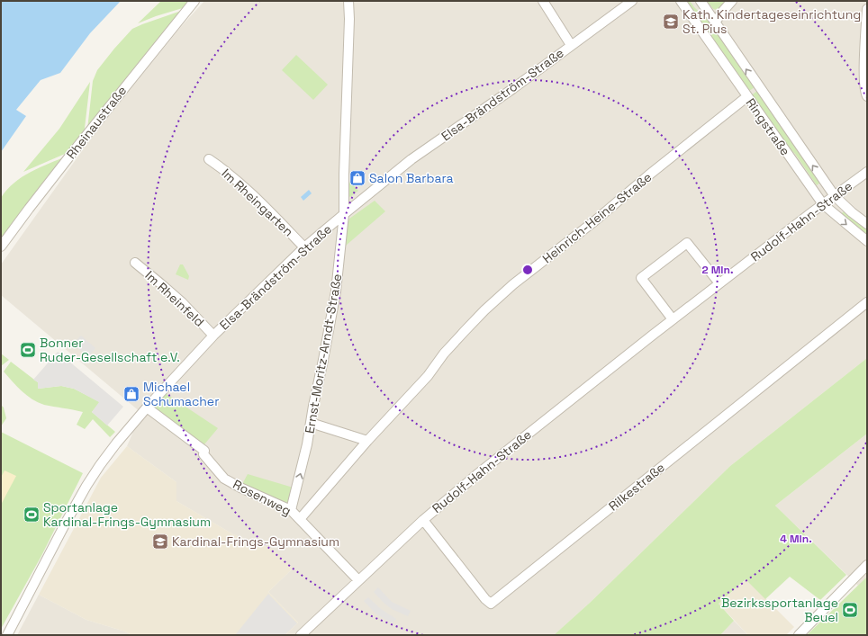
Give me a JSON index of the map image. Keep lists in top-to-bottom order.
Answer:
{
  "streets": {
    "street": [
      "Elsa-Brändström-Straße",
      "Rheinaustraße",
      "Ringstraße",
      "Im Rheingarten",
      "Heinrich-Heine-Straße",
      "Rudolf-Hahn-Straße",
      "Im Rheinfeld",
      "Ernst-Moritz-Arndt-Straße",
      "Rilkestraße",
      "Rosenweg"
    ]
  },
  "crossings": [
    ["Elsa-Brändström-Straße", "Im Rheingarten"],
    ["Elsa-Brändström-Straße", "Im Rheinfeld"],
    ["Elsa-Brändström-Straße", "Ernst-Moritz-Arndt-Straße"],
    ["Elsa-Brändström-Straße", "Rosenweg"],
    ["Ringstraße", "Heinrich-Heine-Straße"],
    ["Ringstraße", "Rudolf-Hahn-Straße"],
    ["Heinrich-Heine-Straße", "Rosenweg"],
    ["Rudolf-Hahn-Straße", "Rilkestraße"],
    ["Rudolf-Hahn-Straße", "Rosenweg"],
    ["Ernst-Moritz-Arndt-Straße", "Rosenweg"]
  ],
  "places": {
    "school or university": ["Kath. Kindertageseinrichtung St. Pius", "Kardinal-Frings-Gymnasium"],
    "shop": ["Salon Barbara", "Michael Schumacher"],
    "sports": ["Bonner Ruder-Gesellschaft e.V.", "Sportanlage Kardinal-Frings-Gymnasium", "Bezirkssportanlage Beuel"]
  },
  "rings": ["2 Min.", "4 Min."]
}
